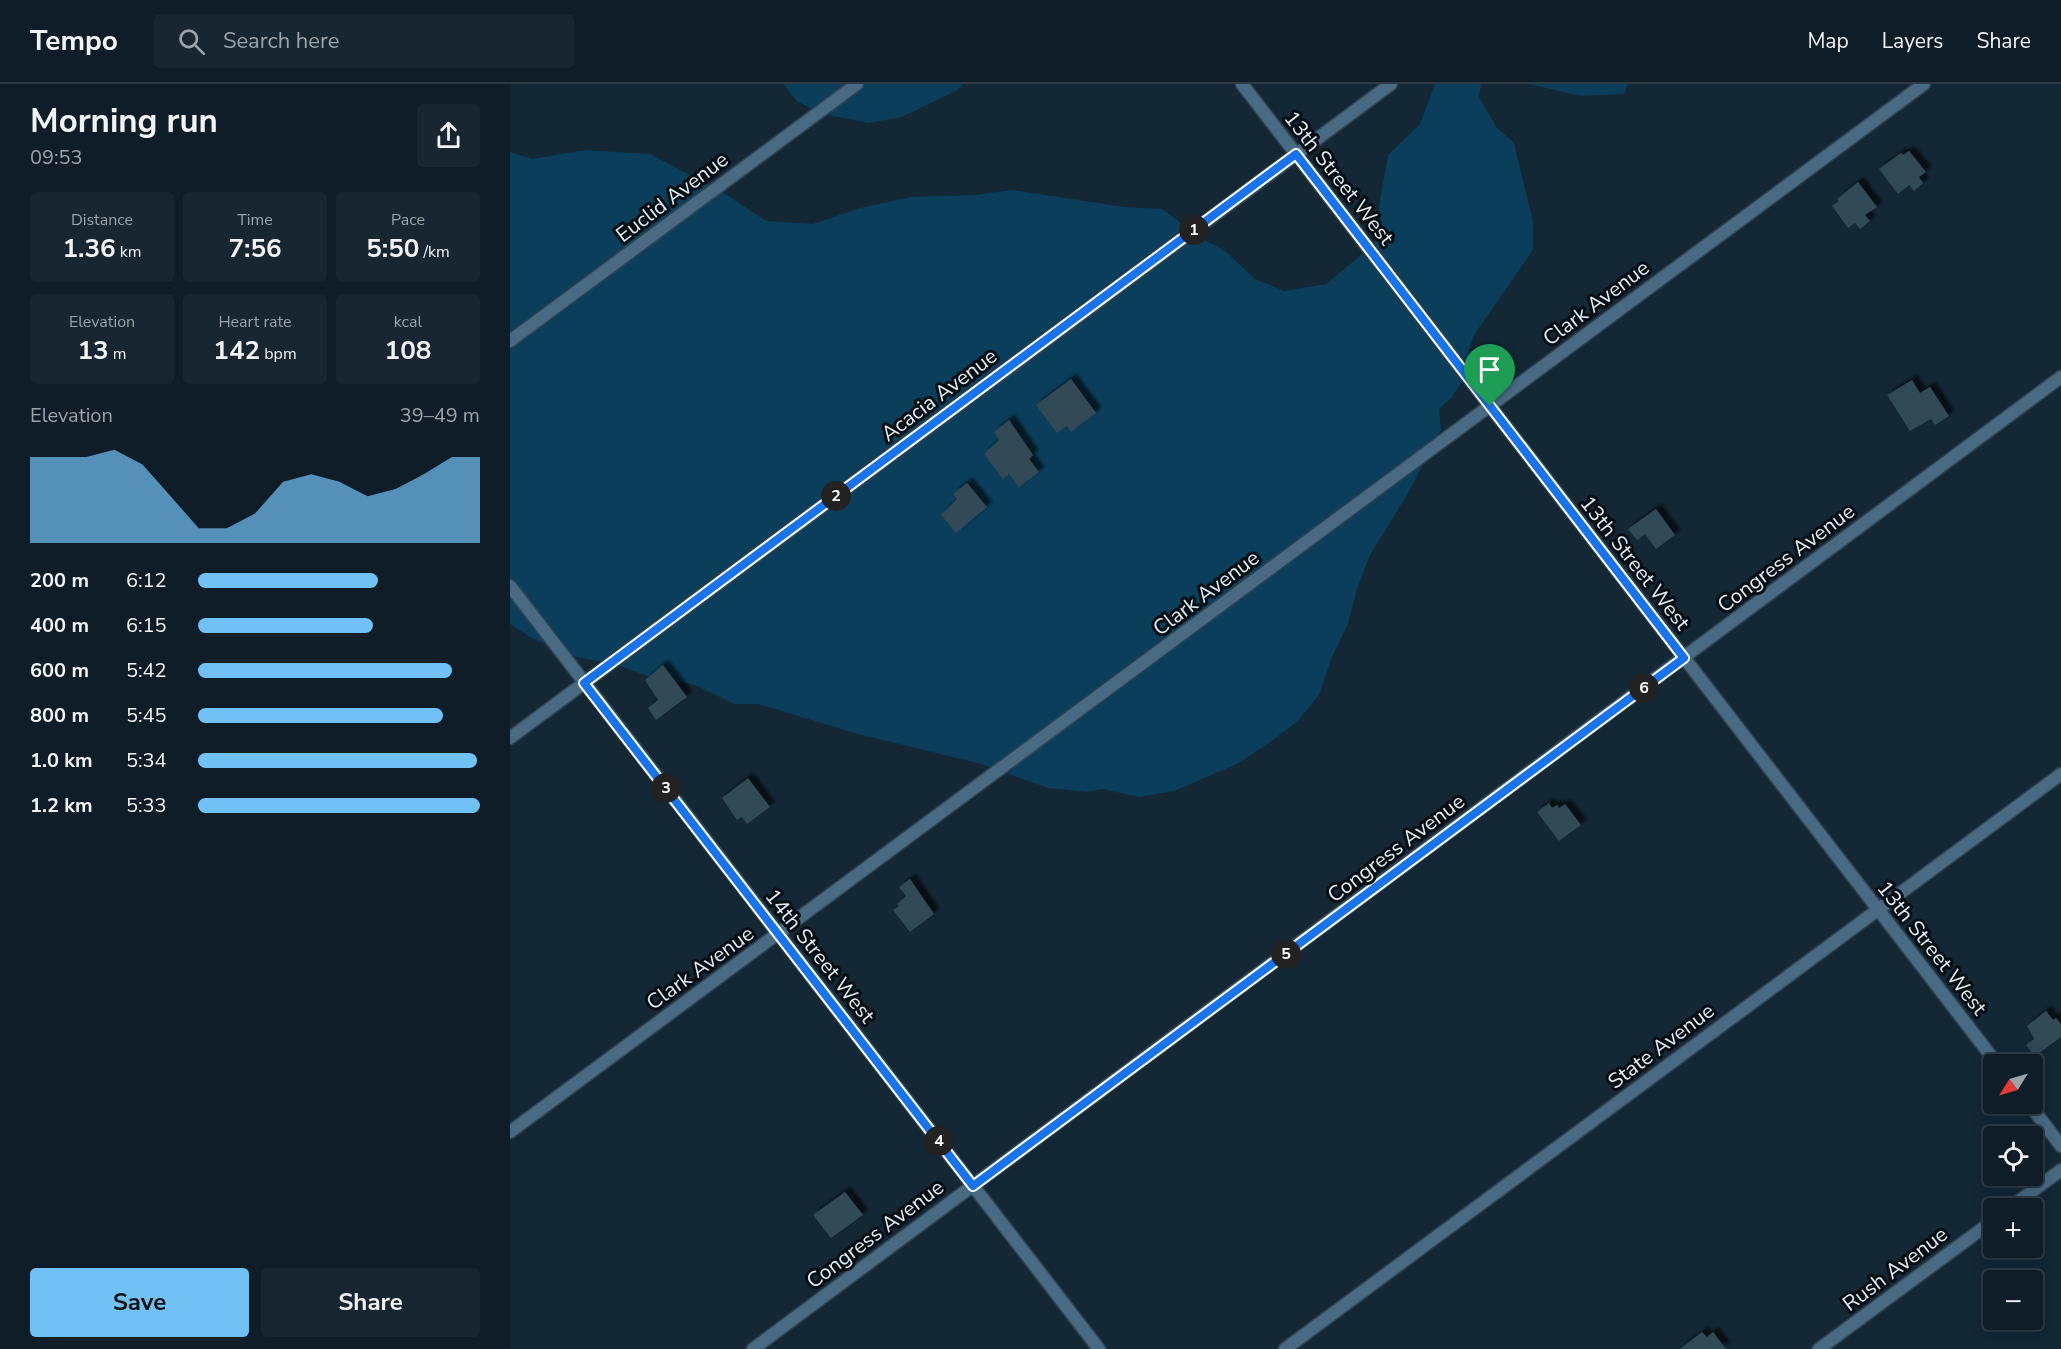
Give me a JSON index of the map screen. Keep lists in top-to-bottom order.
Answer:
{
  "streets": {
    "street": [
      "13th Street West",
      "Euclid Avenue",
      "Clark Avenue",
      "Acacia Avenue",
      "Congress Avenue",
      "14th Street West",
      "State Avenue",
      "Rush Avenue"
    ]
  },
  "crossings": [
    ["13th Street West", "Clark Avenue"],
    ["13th Street West", "Acacia Avenue"],
    ["13th Street West", "Congress Avenue"],
    ["13th Street West", "State Avenue"],
    ["Clark Avenue", "14th Street West"],
    ["Acacia Avenue", "14th Street West"],
    ["Congress Avenue", "14th Street West"]
  ],
  "north": "bottom left",
  "page": {
    "header": "Tempo",
    "search": "Search here",
    "nav": ["Map", "Layers", "Share"],
    "heading": ["Morning run", "09:53"],
    "stats": [
      ["Distance", "1.36 km"],
      ["Time", "7:56"],
      ["Pace", "5:50 /km"],
      ["Elevation", "13 m"],
      ["Heart rate", "142 bpm"],
      ["kcal", "108"]
    ],
    "pins": [
      "1",
      "2",
      "6",
      "3",
      "5",
      "4"
    ],
    "chart": ["Elevation", "39–49 m"],
    "list": [
      {
        "name": "200 m",
        "note": "6:12"
      },
      {
        "name": "400 m",
        "note": "6:15"
      },
      {
        "name": "600 m",
        "note": "5:42"
      },
      {
        "name": "800 m",
        "note": "5:45"
      },
      {
        "name": "1.0 km",
        "note": "5:34"
      },
      {
        "name": "1.2 km",
        "note": "5:33"
      }
    ],
    "map_buttons": ["+", "−"],
    "buttons": ["Save", "Share"]
  }
}
